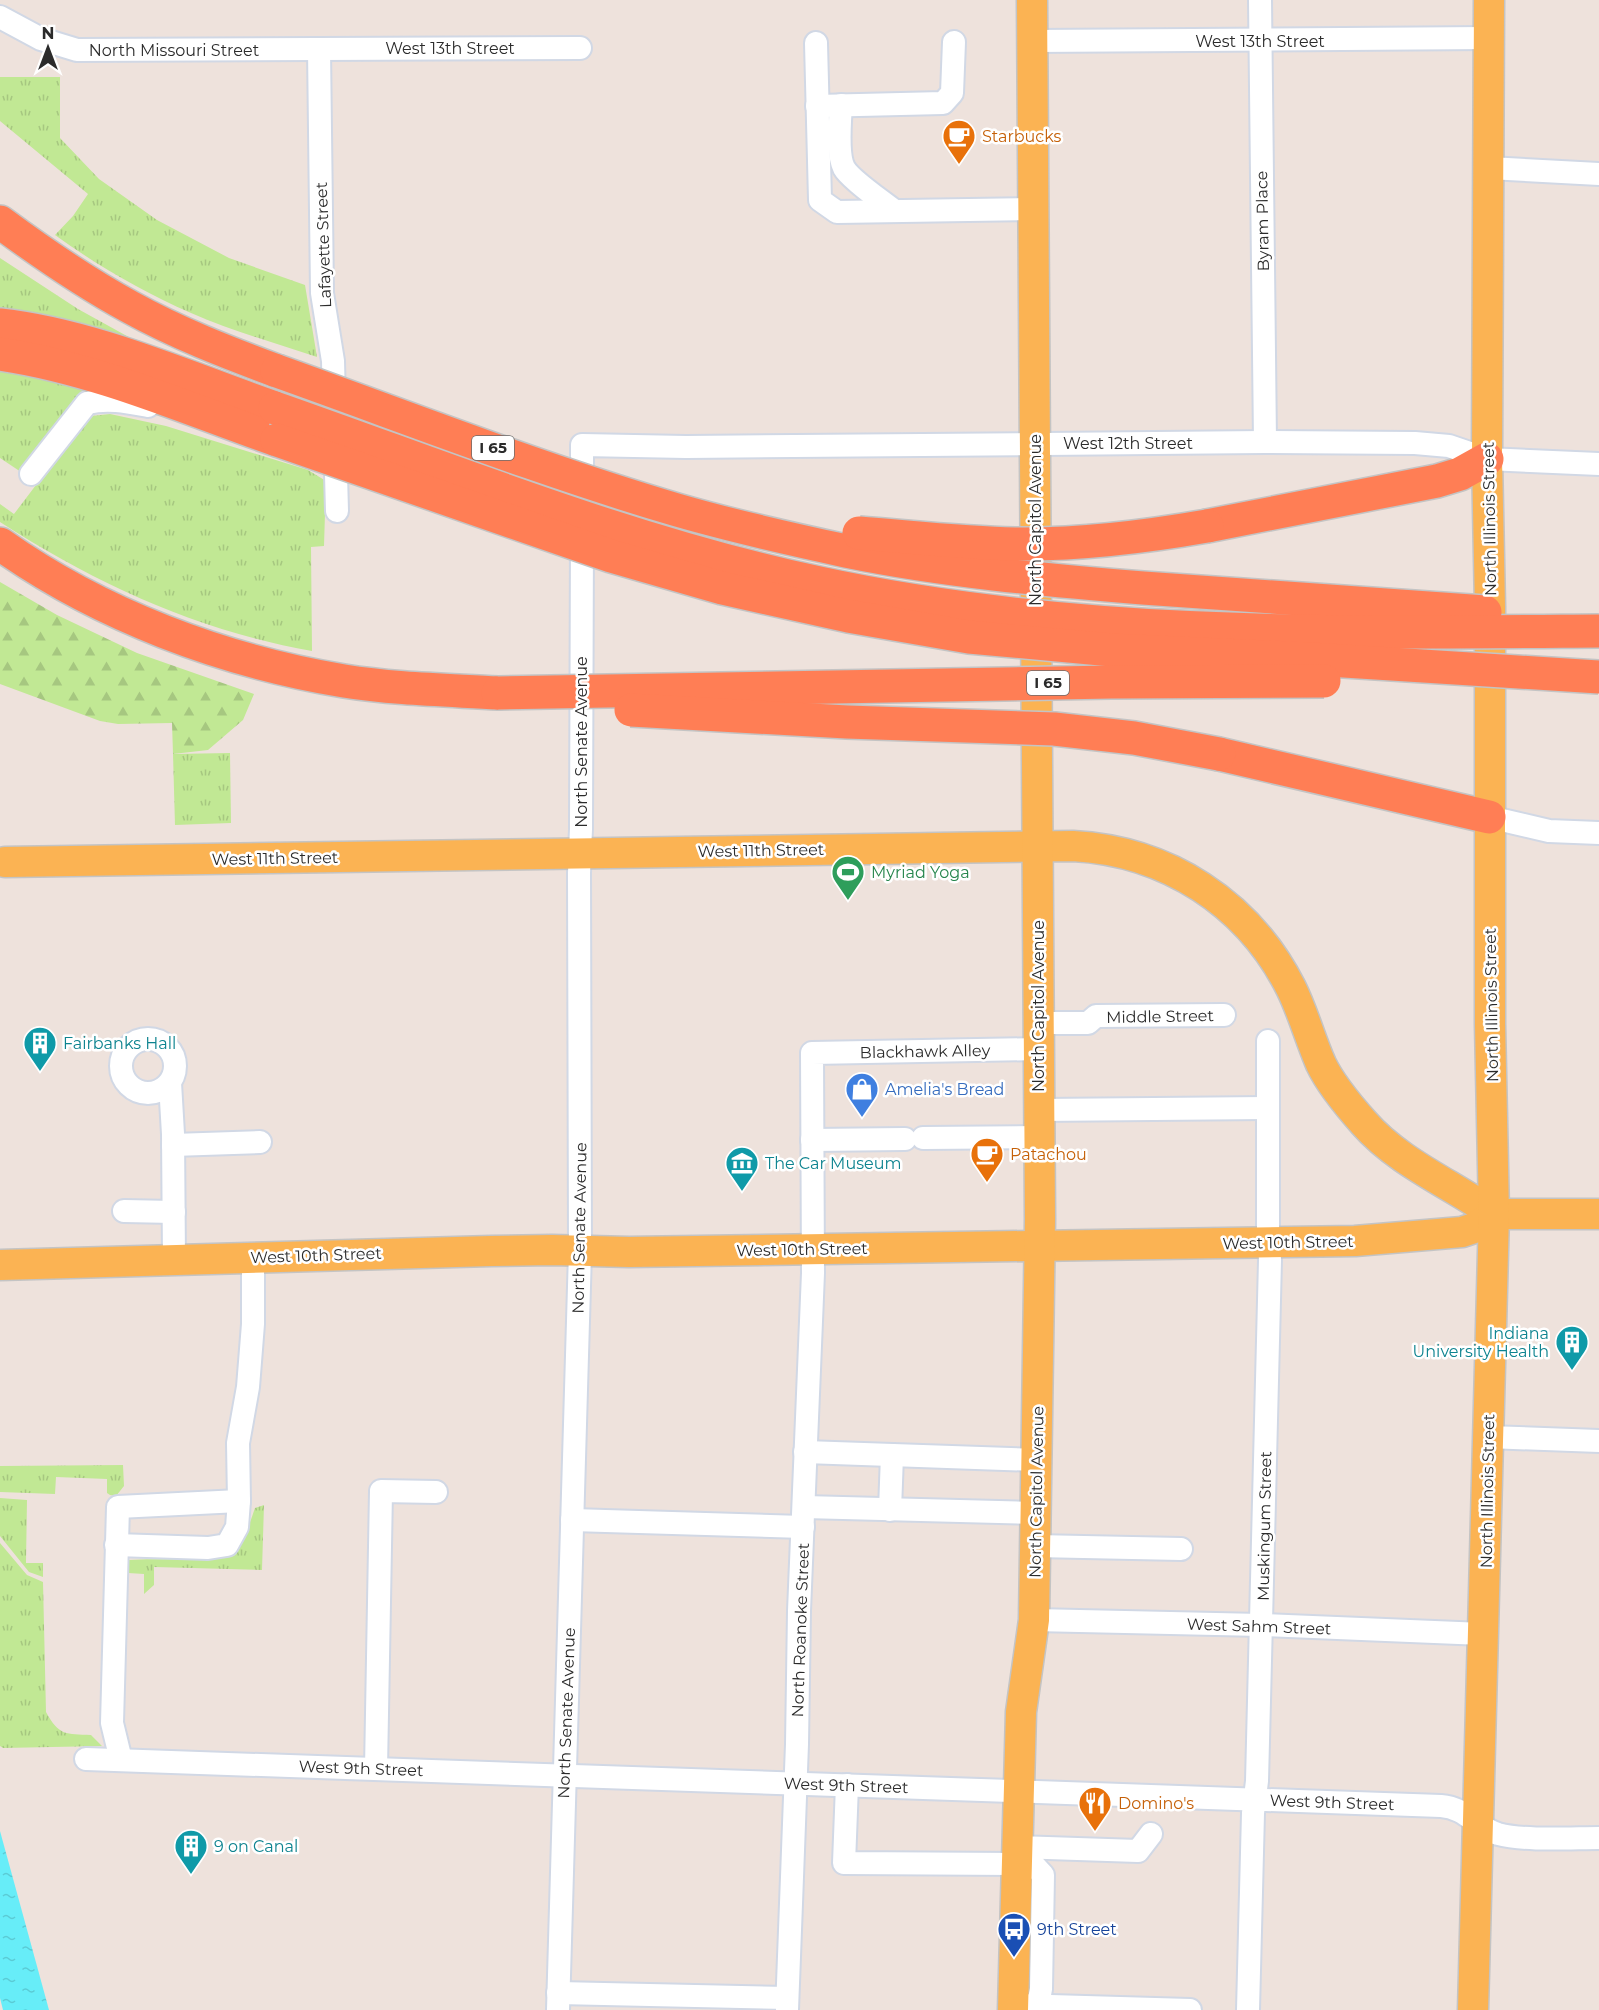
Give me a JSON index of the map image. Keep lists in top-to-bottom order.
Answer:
{
  "streets": {
    "highway": ["I 65"],
    "main road": [
      "North Illinois Street",
      "North Capitol Avenue",
      "West 11th Street",
      "West 10th Street"
    ],
    "street": [
      "West 13th Street",
      "North Missouri Street",
      "Byram Place",
      "Lafayette Street",
      "West 12th Street",
      "North Senate Avenue",
      "Middle Street",
      "Blackhawk Alley",
      "Muskingum Street",
      "West Sahm Street",
      "North Roanoke Street",
      "West 9th Street"
    ]
  },
  "crossings": [
    ["West 13th Street", "North Missouri Street"],
    ["West 13th Street", "Byram Place"],
    ["West 13th Street", "Lafayette Street"],
    ["West 13th Street", "North Illinois Street"],
    ["West 13th Street", "North Capitol Avenue"],
    ["North Missouri Street", "Lafayette Street"],
    ["Byram Place", "West 12th Street"],
    ["West 12th Street", "North Illinois Street"],
    ["West 12th Street", "North Capitol Avenue"],
    ["West 12th Street", "North Senate Avenue"],
    ["North Illinois Street", "West 11th Street"],
    ["North Illinois Street", "West 10th Street"],
    ["North Illinois Street", "West Sahm Street"],
    ["North Illinois Street", "West 9th Street"],
    ["North Capitol Avenue", "West 11th Street"],
    ["North Capitol Avenue", "Middle Street"],
    ["North Capitol Avenue", "Blackhawk Alley"],
    ["North Capitol Avenue", "West 10th Street"],
    ["North Capitol Avenue", "West Sahm Street"],
    ["North Capitol Avenue", "West 9th Street"],
    ["North Senate Avenue", "West 11th Street"],
    ["North Senate Avenue", "West 10th Street"],
    ["North Senate Avenue", "West 9th Street"],
    ["West 11th Street", "West 10th Street"],
    ["Middle Street", "Blackhawk Alley"],
    ["Blackhawk Alley", "North Roanoke Street"],
    ["West 10th Street", "Muskingum Street"],
    ["West 10th Street", "North Roanoke Street"],
    ["Muskingum Street", "West Sahm Street"],
    ["Muskingum Street", "West 9th Street"],
    ["North Roanoke Street", "West 9th Street"]
  ],
  "places": {
    "cafe": ["Starbucks", "Patachou"],
    "sports": ["Myriad Yoga"],
    "building": ["Fairbanks Hall", "Indiana University Health", "9 on Canal"],
    "shop": ["Amelia's Bread"],
    "museum": ["The Car Museum"],
    "restaurant": ["Domino's"],
    "bus stop": ["9th Street"]
  },
  "north": "top"
}
